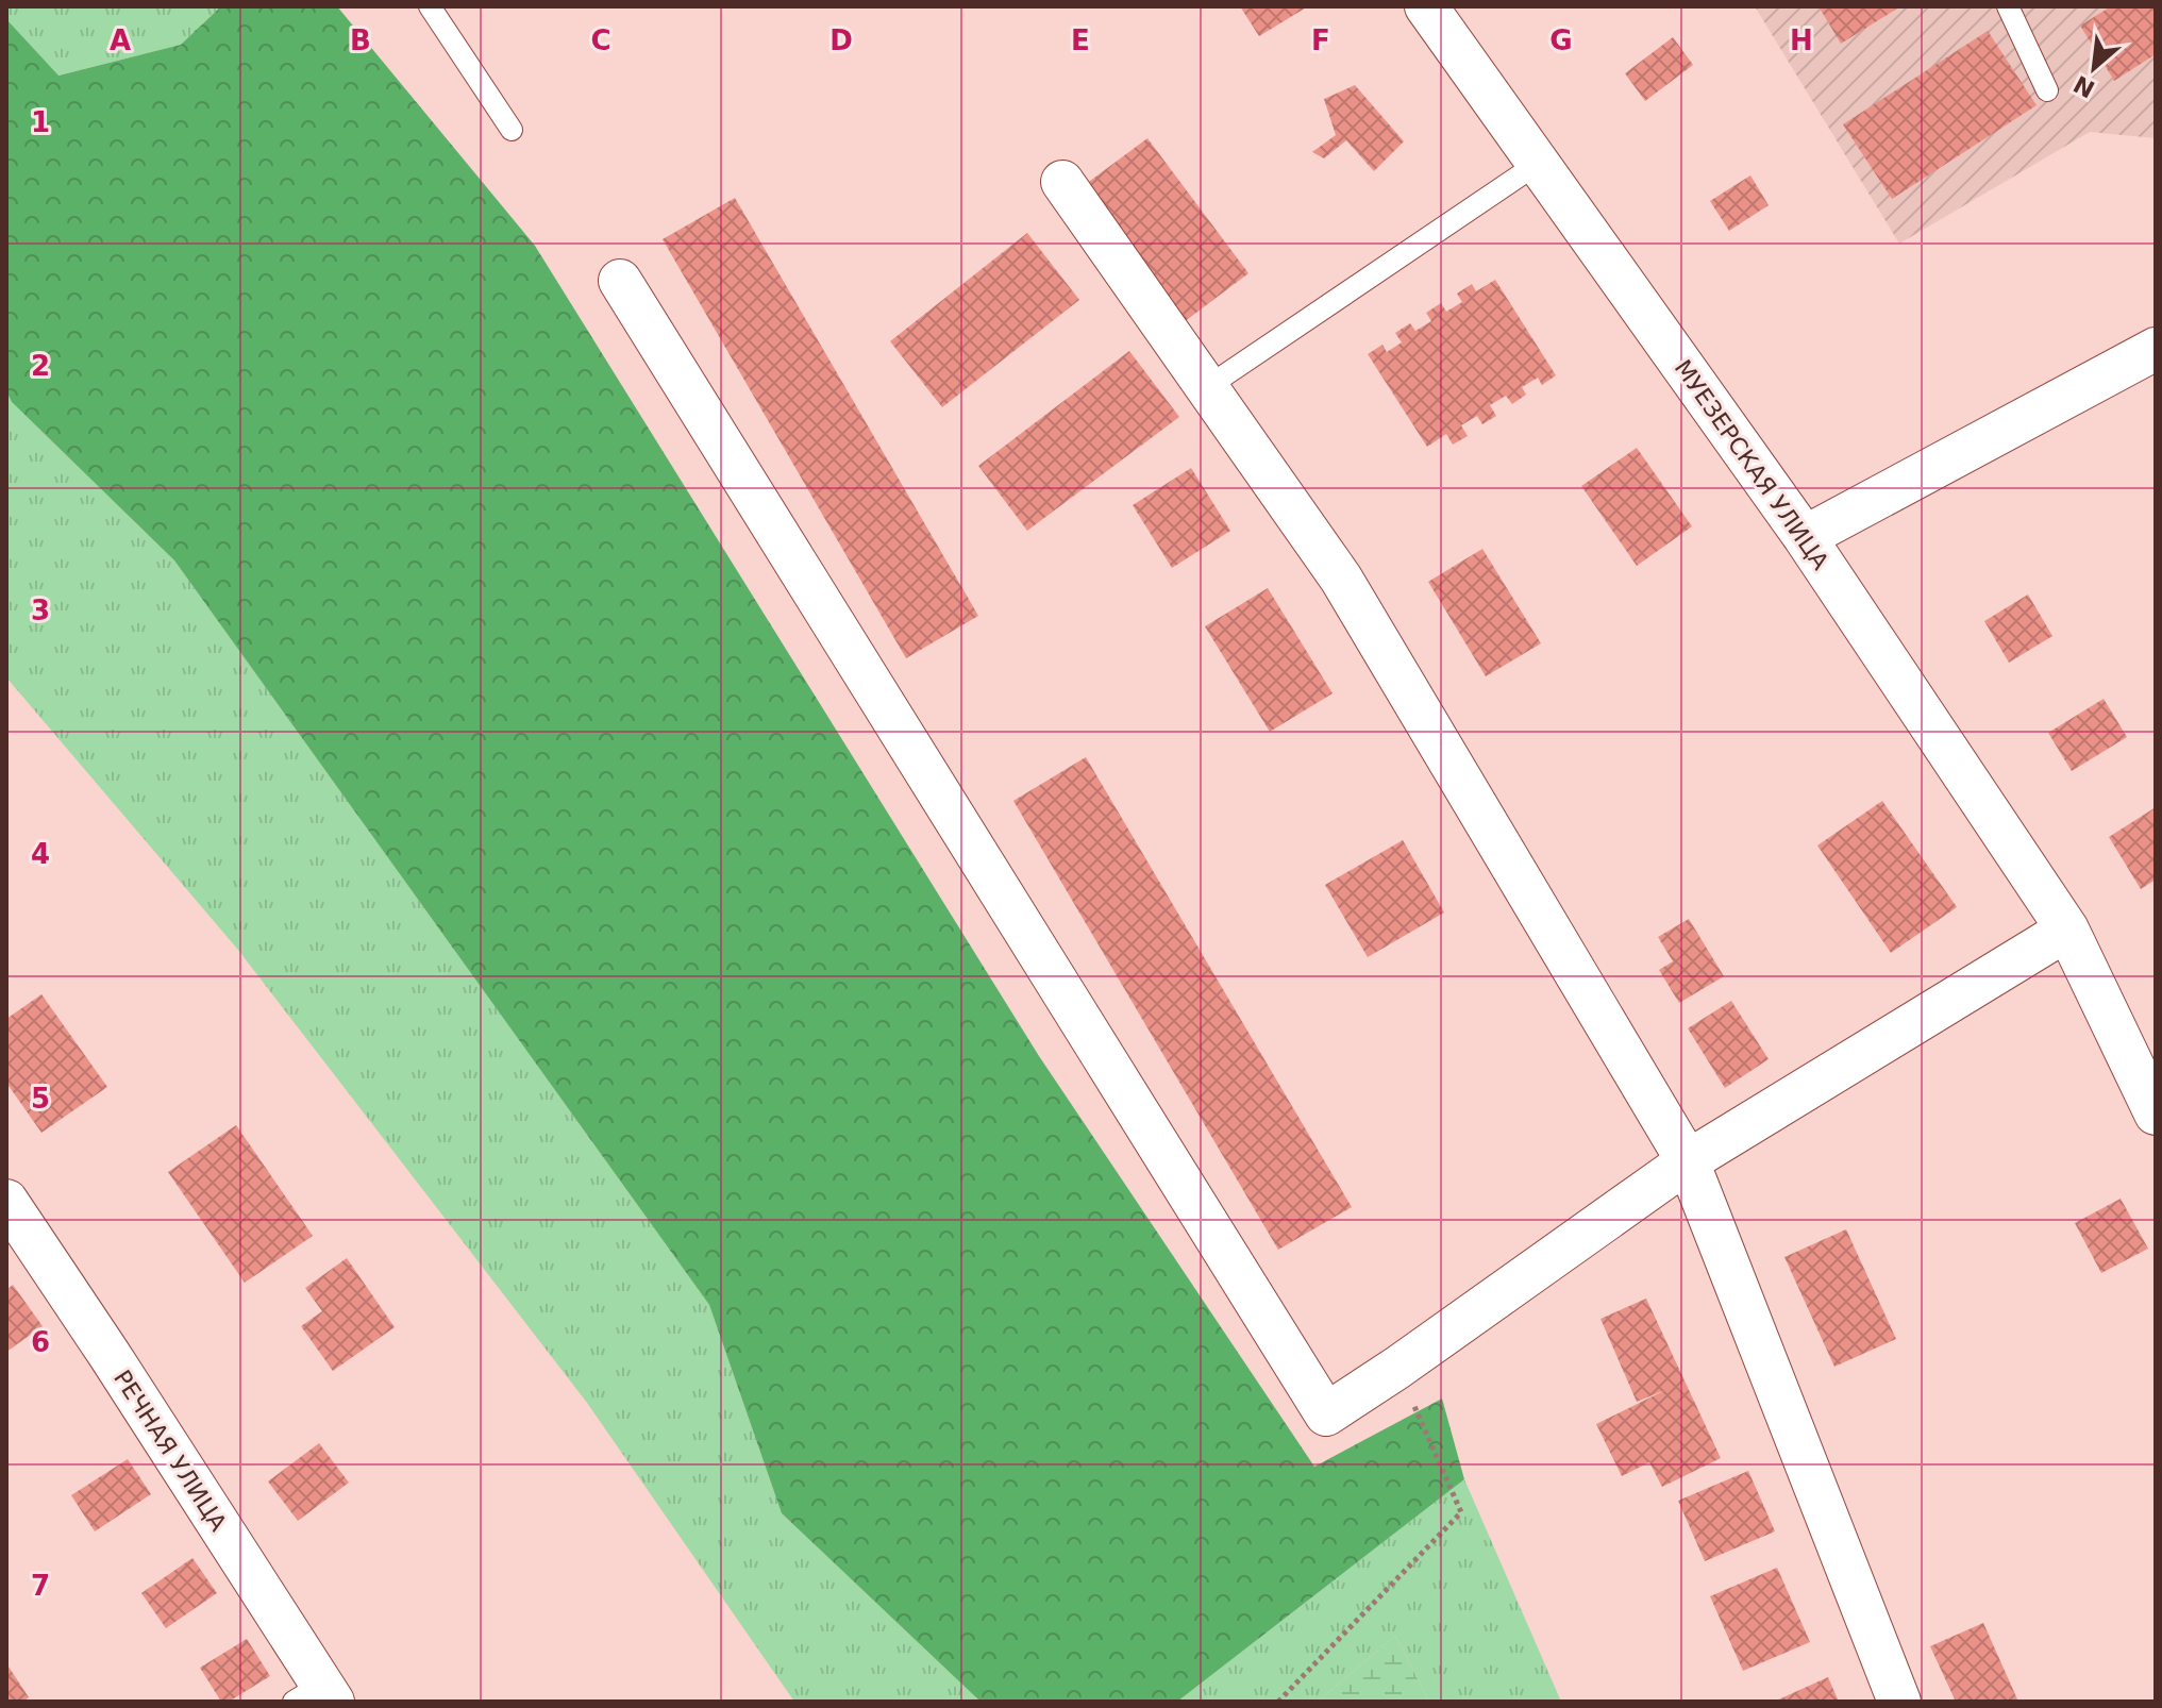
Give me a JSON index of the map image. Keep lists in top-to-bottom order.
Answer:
{
  "streets": {
    "street": ["МУЕЗЕРСКАЯ УЛИЦА", "РЕЧНАЯ УЛИЦА"]
  },
  "north": "bottom left",
  "grid": {
    "columns": [
      "A",
      "B",
      "C",
      "D",
      "E",
      "F",
      "G",
      "H"
    ],
    "rows": [
      "1",
      "2",
      "3",
      "4",
      "5",
      "6",
      "7"
    ]
  }
}
